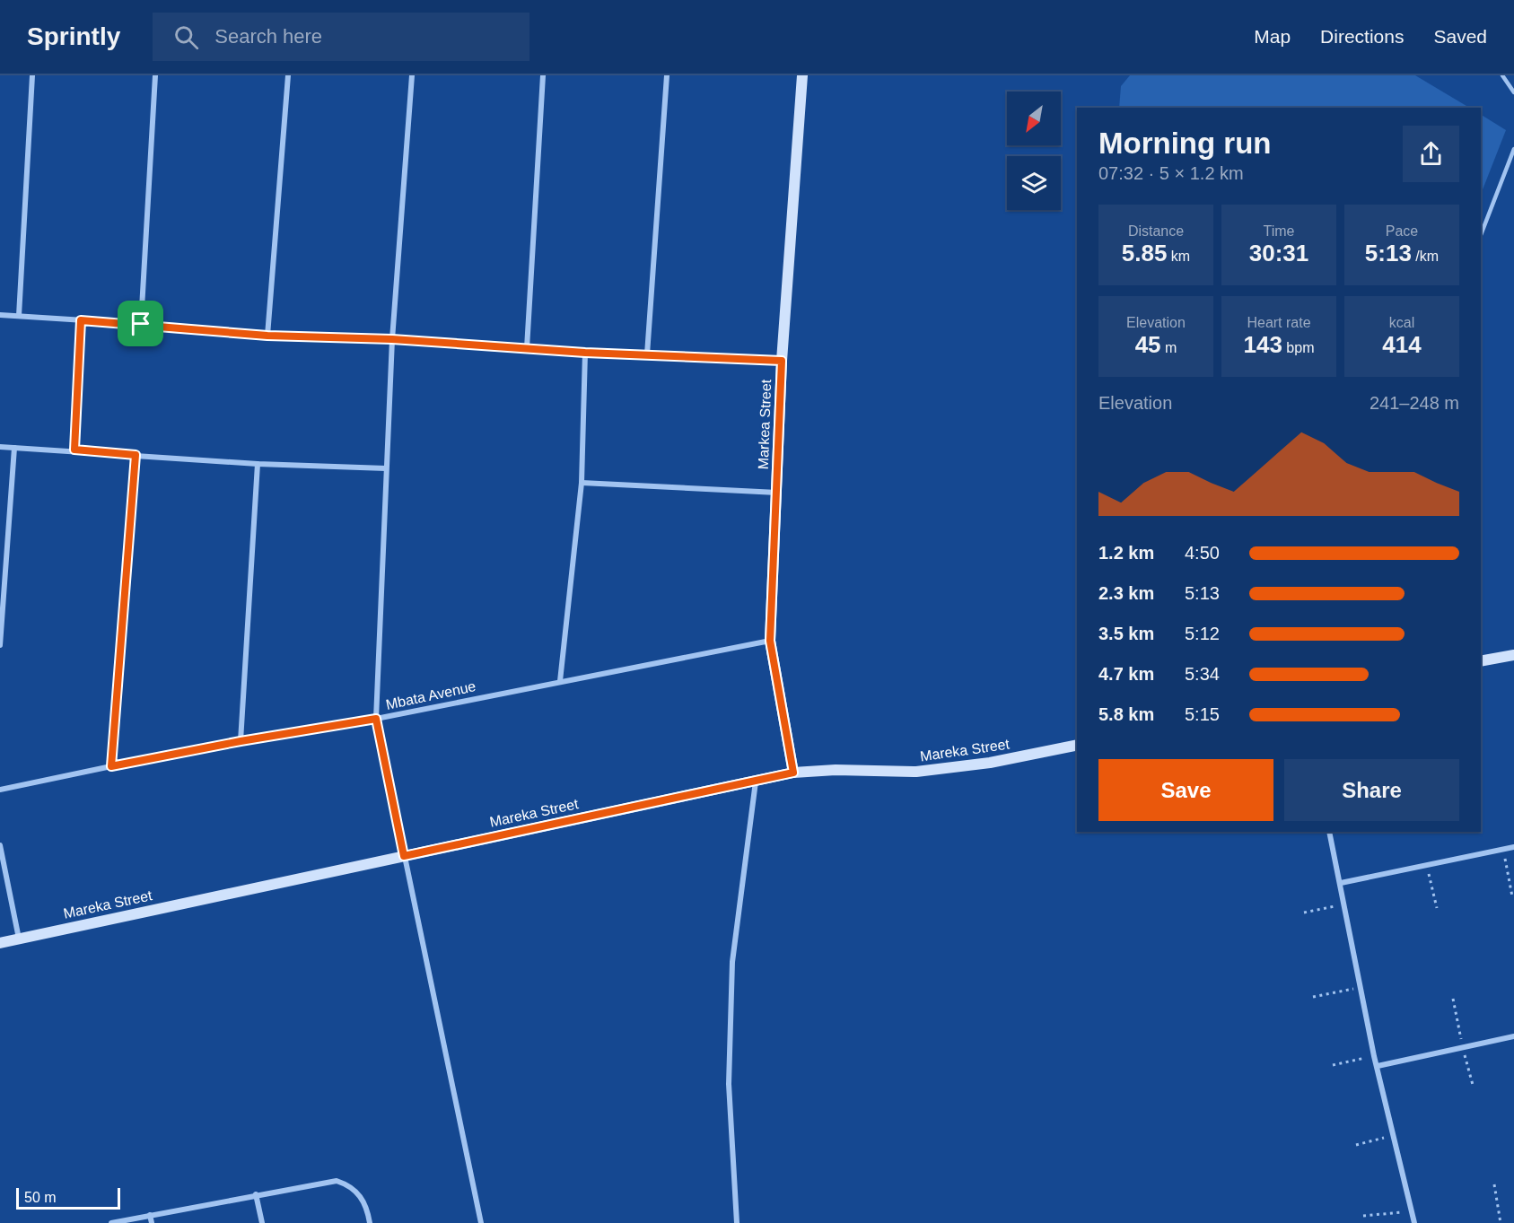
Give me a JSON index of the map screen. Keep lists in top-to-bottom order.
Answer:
{
  "streets": {
    "main road": ["Markea Street", "Mareka Street"],
    "street": ["Mbata Avenue"]
  },
  "crossings": [
    ["Markea Street", "Mbata Avenue"],
    ["Markea Street", "Mareka Street"]
  ],
  "scale_bar": "50 m",
  "north": "bottom left",
  "page": {
    "header": "Sprintly",
    "search": "Search here",
    "nav": ["Map", "Directions", "Saved"],
    "heading": ["Morning run", "07:32 · 5 × 1.2 km"],
    "stats": [
      ["Distance", "5.85 km"],
      ["Time", "30:31"],
      ["Pace", "5:13 /km"],
      ["Elevation", "45 m"],
      ["Heart rate", "143 bpm"],
      ["kcal", "414"]
    ],
    "chart": ["Elevation", "241–248 m"],
    "list": [
      {
        "name": "1.2 km",
        "note": "4:50"
      },
      {
        "name": "2.3 km",
        "note": "5:13"
      },
      {
        "name": "3.5 km",
        "note": "5:12"
      },
      {
        "name": "4.7 km",
        "note": "5:34"
      },
      {
        "name": "5.8 km",
        "note": "5:15"
      }
    ],
    "buttons": ["Save", "Share"],
    "scale": "50 m"
  }
}
